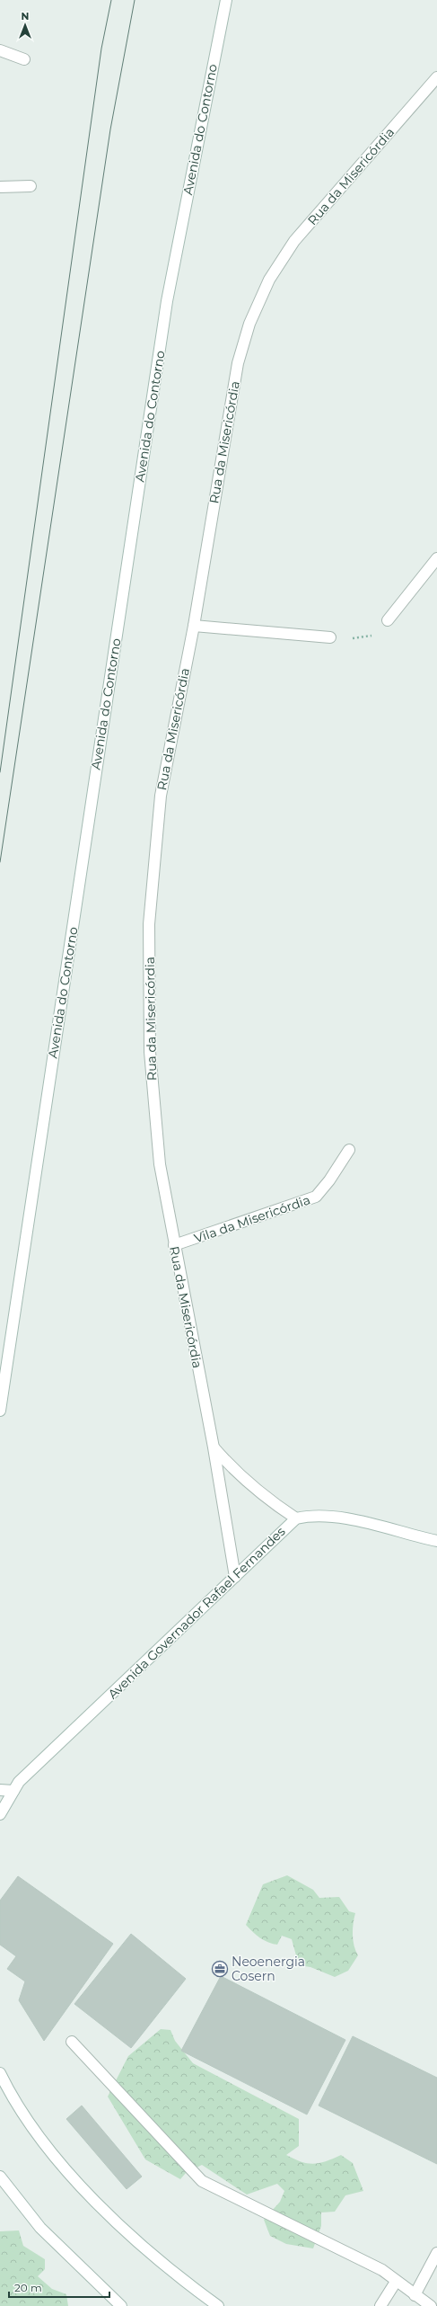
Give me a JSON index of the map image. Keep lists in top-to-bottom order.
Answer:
{
  "streets": {
    "main road": [
      "Avenida do Contorno",
      "Rua da Misericórdia",
      "Vila da Misericórdia",
      "Avenida Governador Rafael Fernandes"
    ]
  },
  "crossings": [
    ["Rua da Misericórdia", "Vila da Misericórdia"],
    ["Rua da Misericórdia", "Avenida Governador Rafael Fernandes"]
  ],
  "places": {
    "office": ["Neoenergia Cosern"]
  },
  "scale_bar": "20 m",
  "north": "top"
}
